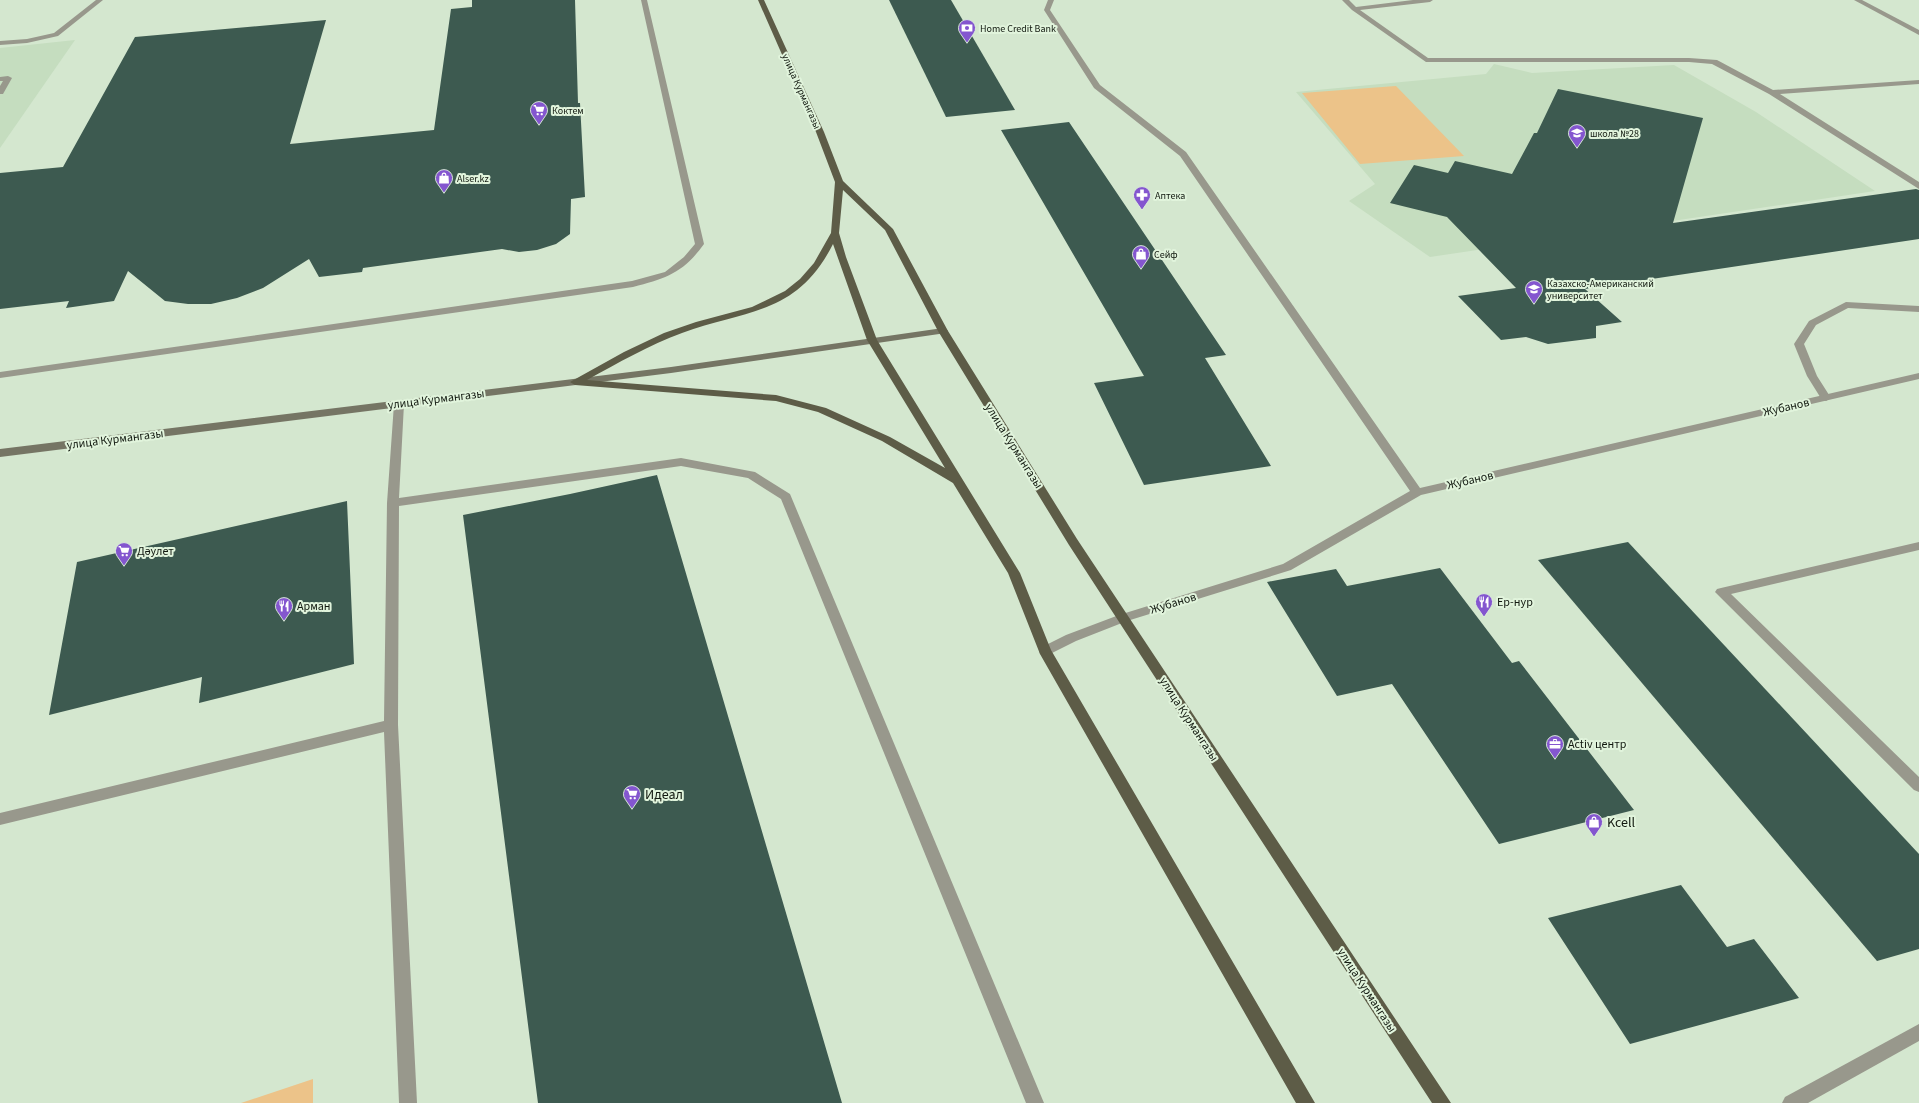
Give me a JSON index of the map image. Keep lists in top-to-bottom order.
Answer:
{
  "streets": {
    "main road": ["улица Курмангазы"],
    "street": ["Жубанов"]
  },
  "crossings": [
    ["улица Курмангазы", "Жубанов"]
  ],
  "places": {
    "bank": ["Home Credit Bank"],
    "supermarket": ["Коктем", "Дәулет", "Идеал"],
    "school or university": ["школа №28", "Казахско-Американский университет"],
    "shop": ["Alser.kz", "Сейф", "Kcell"],
    "pharmacy": ["Аптека"],
    "restaurant": ["Ер-нур", "Арман"],
    "office": ["Activ центр"]
  }
}
